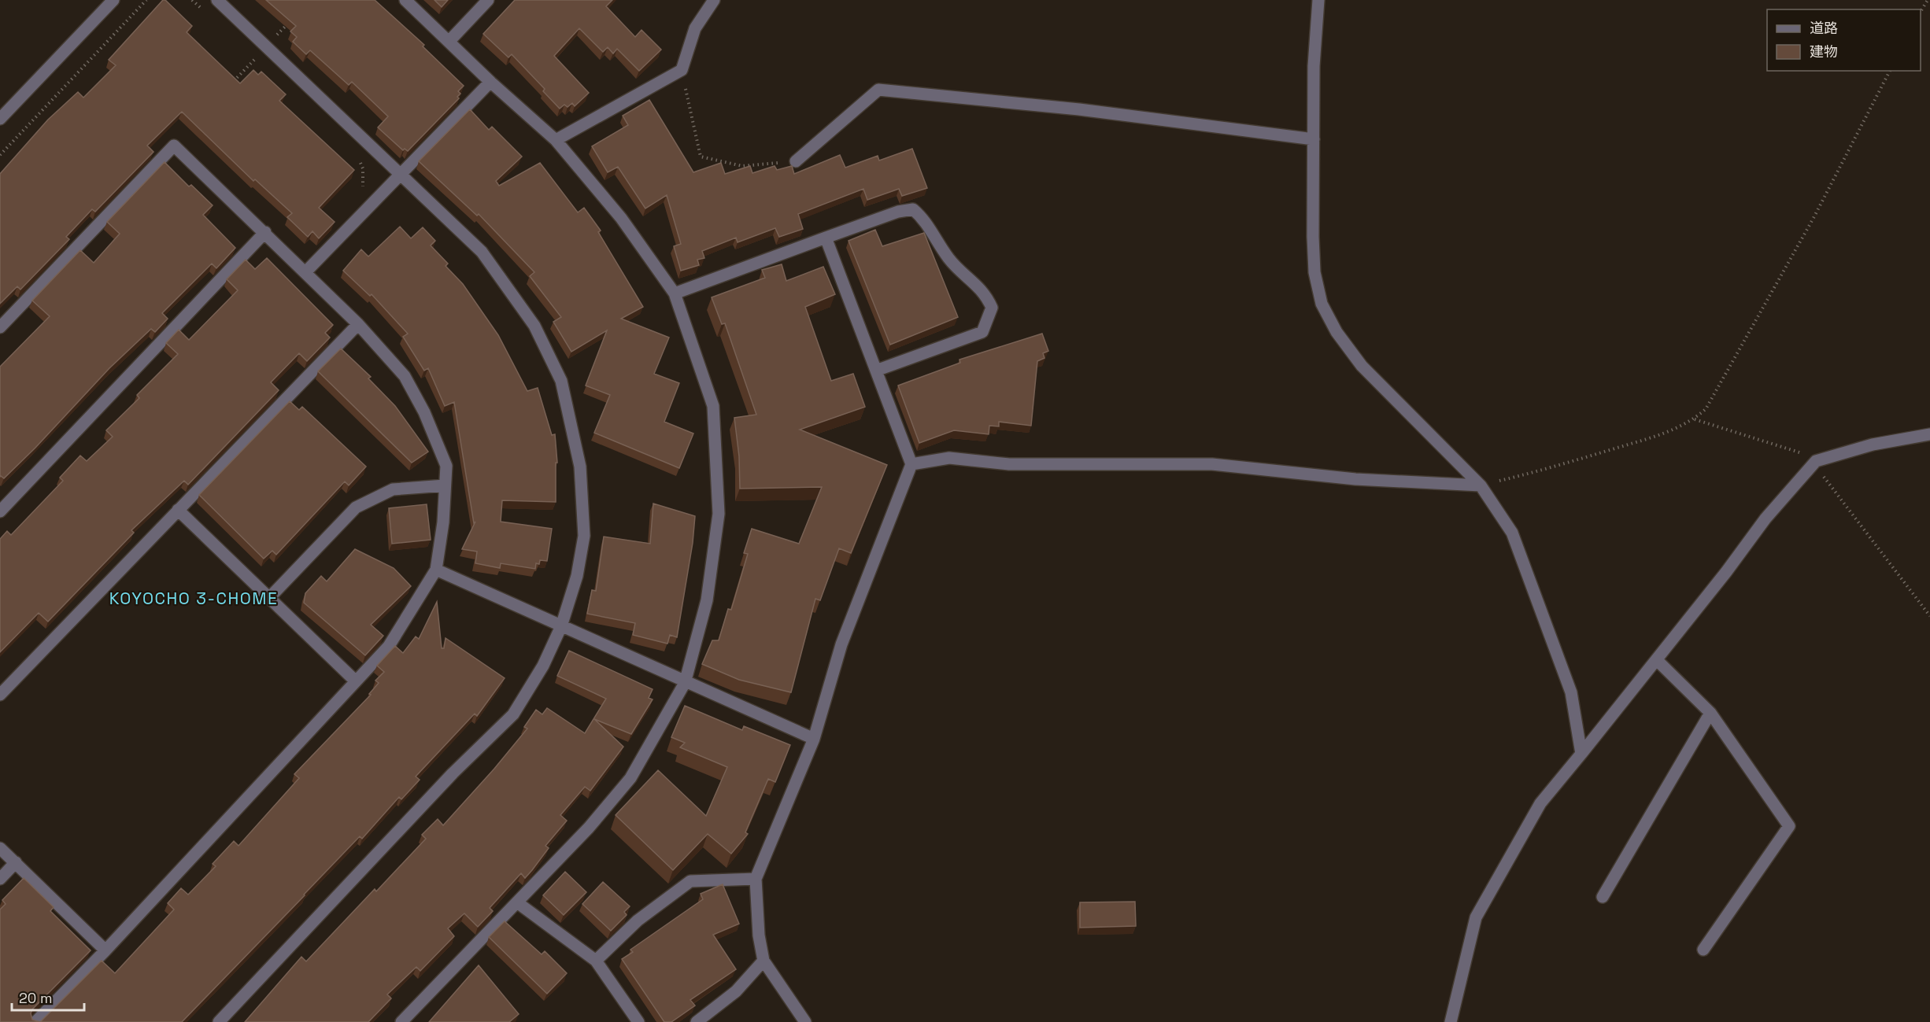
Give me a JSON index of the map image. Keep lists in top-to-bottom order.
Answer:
{
  "districts": ["KOYOCHO 3-CHOME"],
  "legend": ["道路", "建物"],
  "scale_bar": "20 m"
}
